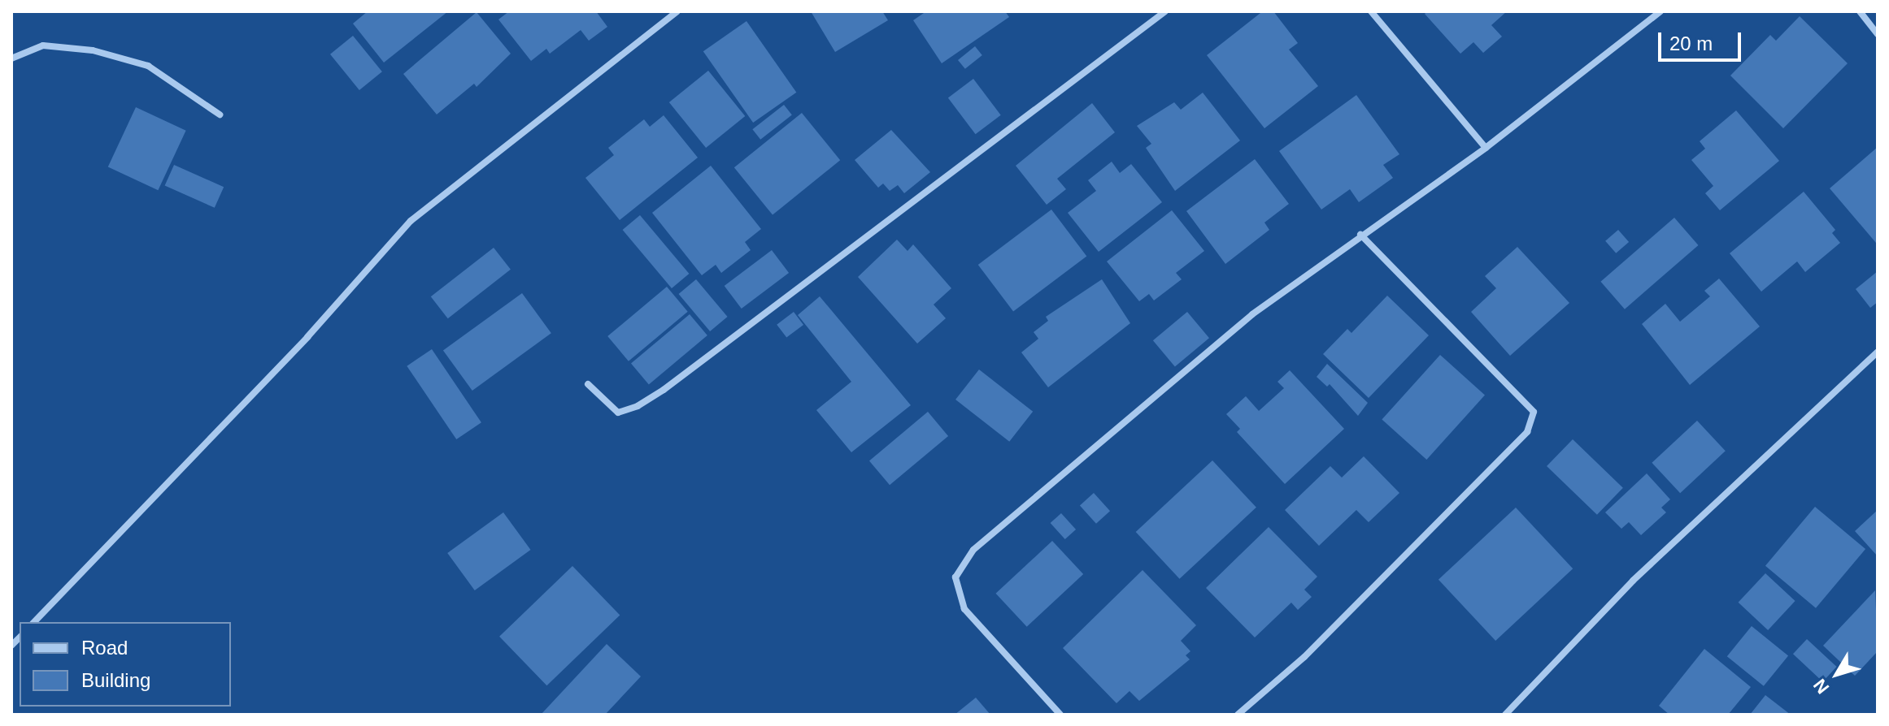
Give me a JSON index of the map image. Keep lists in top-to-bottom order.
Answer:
{
  "legend": ["Road", "Building"],
  "scale_bar": "20 m",
  "north": "bottom left"
}
